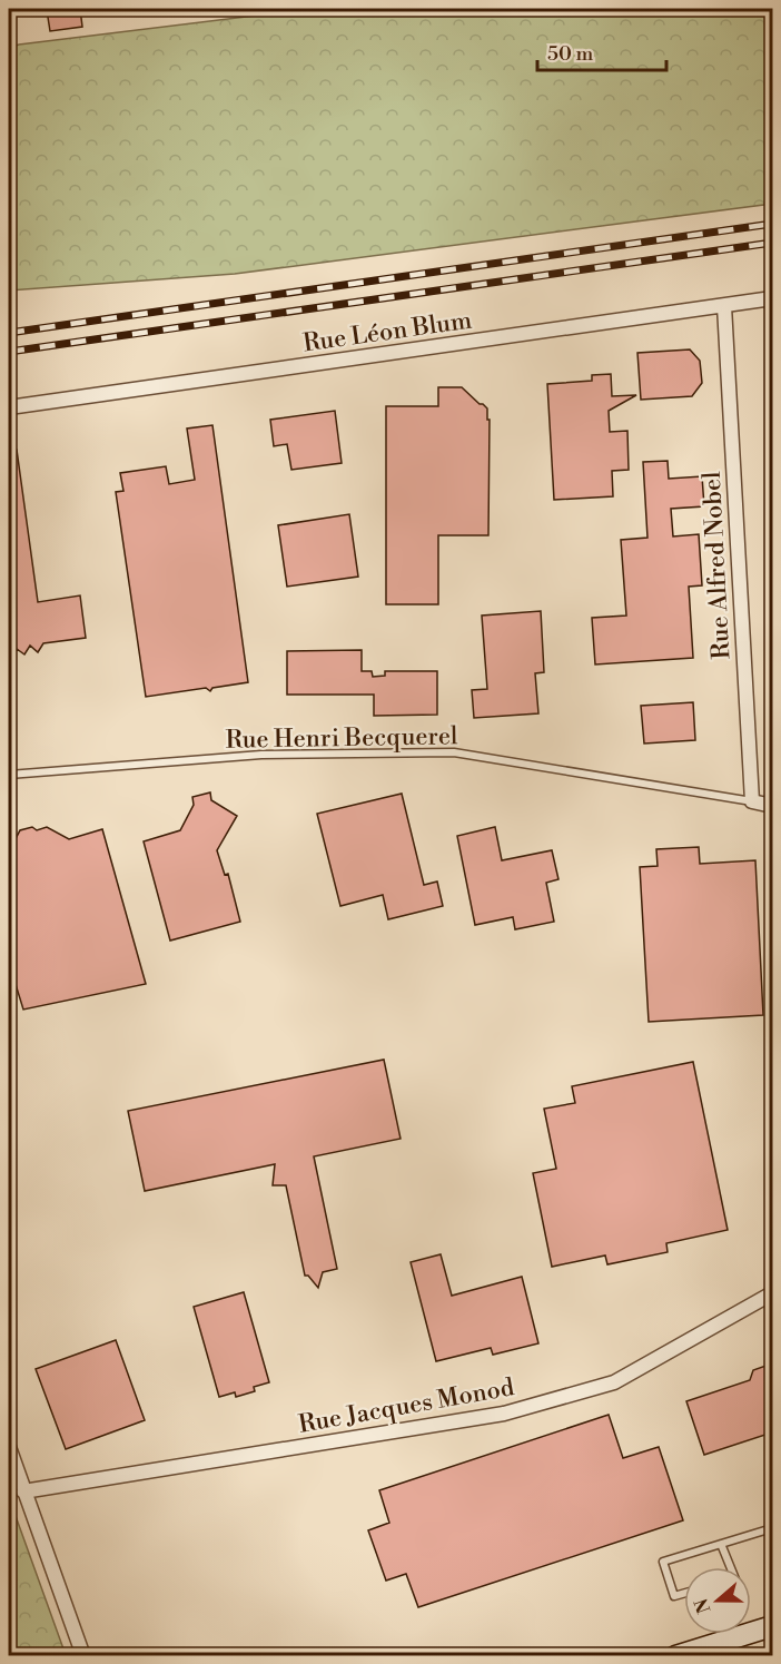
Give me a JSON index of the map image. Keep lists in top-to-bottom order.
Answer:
{
  "streets": {
    "street": ["Rue Léon Blum", "Rue Alfred Nobel", "Rue Jacques Monod"],
    "lane": ["Rue Henri Becquerel"]
  },
  "crossings": [
    ["Rue Léon Blum", "Rue Alfred Nobel"],
    ["Rue Alfred Nobel", "Rue Henri Becquerel"]
  ],
  "scale_bar": "50 m",
  "north": "left"
}
